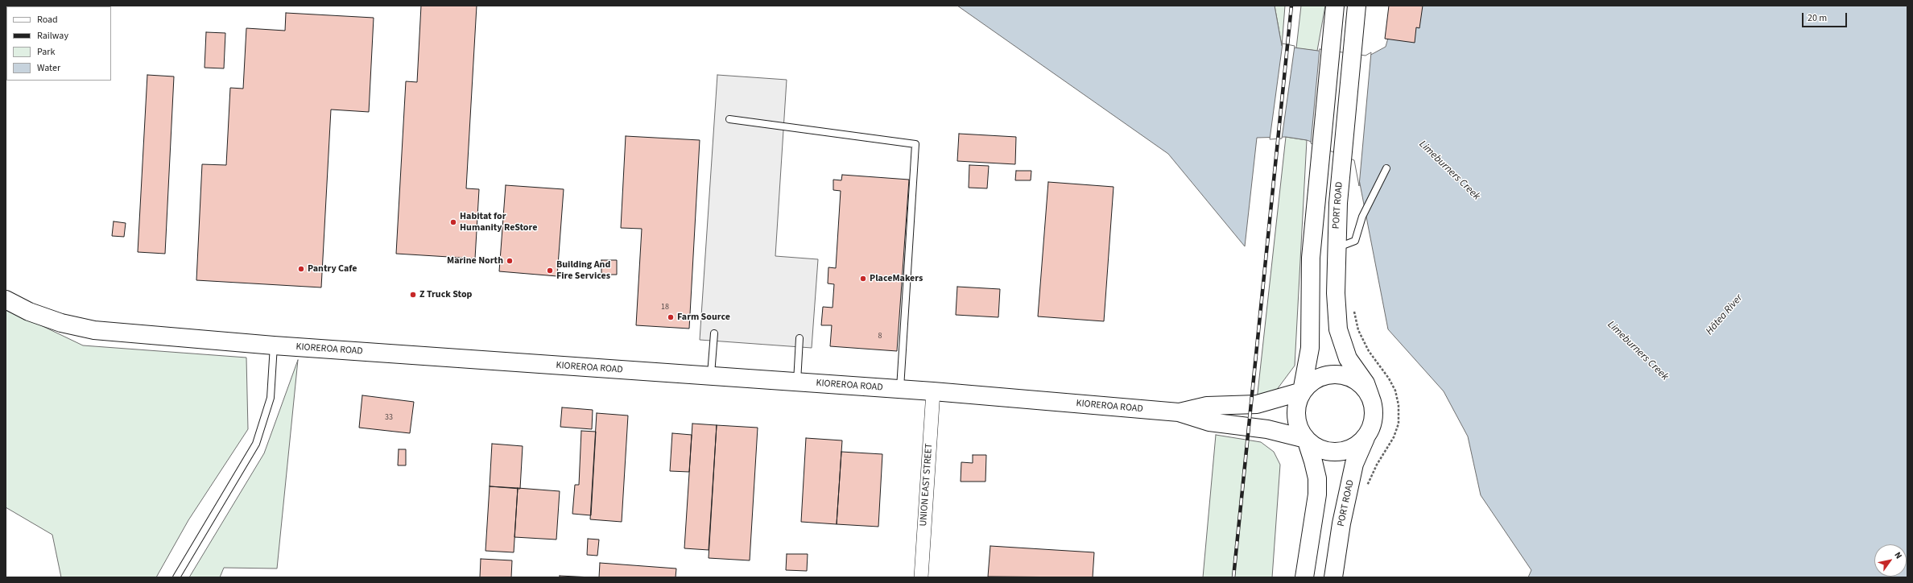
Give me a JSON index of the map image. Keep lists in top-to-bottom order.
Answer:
{
  "streets": {
    "main road": ["PORT ROAD", "KIOREROA ROAD"],
    "street": ["UNION EAST STREET"]
  },
  "crossings": [
    ["PORT ROAD", "KIOREROA ROAD"],
    ["KIOREROA ROAD", "UNION EAST STREET"]
  ],
  "water": ["Limeburners Creek", "Hātea River"],
  "places": [
    "Habitat for Humanity ReStore",
    "Marine North",
    "Pantry Cafe",
    "Building And Fire Services",
    "PlaceMakers",
    "Z Truck Stop",
    "Farm Source"
  ],
  "house_numbers": ["18", "8", "33"],
  "legend": [
    "Road",
    "Railway",
    "Park",
    "Water"
  ],
  "scale_bar": "20 m",
  "north": "top right"
}
